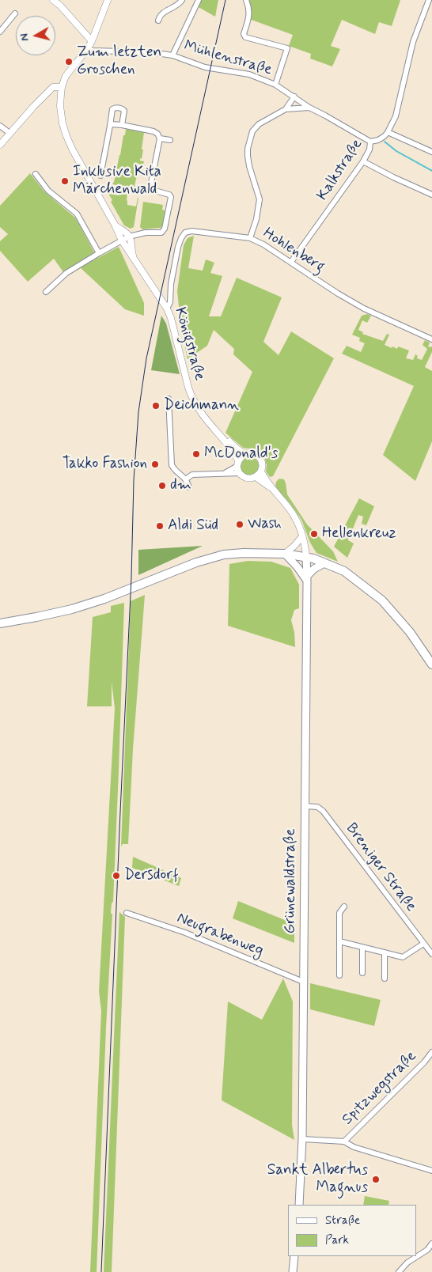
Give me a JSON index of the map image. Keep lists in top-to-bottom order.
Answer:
{
  "streets": {
    "main road": ["Grünewaldstraße"],
    "street": [
      "Mühlenstraße",
      "Kalkstraße",
      "Hohlenberg",
      "Königstraße",
      "Breniger Straße",
      "Neugrabenweg",
      "Spitzwegstraße"
    ]
  },
  "crossings": [
    ["Mühlenstraße", "Kalkstraße"],
    ["Mühlenstraße", "Königstraße"],
    ["Kalkstraße", "Hohlenberg"],
    ["Hohlenberg", "Königstraße"],
    ["Königstraße", "Grünewaldstraße"],
    ["Breniger Straße", "Grünewaldstraße"],
    ["Grünewaldstraße", "Neugrabenweg"]
  ],
  "places": [
    "Zum letzten Groschen",
    "Inklusive Kita Märchenwald",
    "Deichmann",
    "McDonald's",
    "Takko Fashion",
    "dm",
    "Wash",
    "Aldi Süd",
    "Hellenkreuz",
    "Dersdorf",
    "Sankt Albertus Magnus"
  ],
  "legend": ["Straße", "Park"],
  "north": "left"
}
